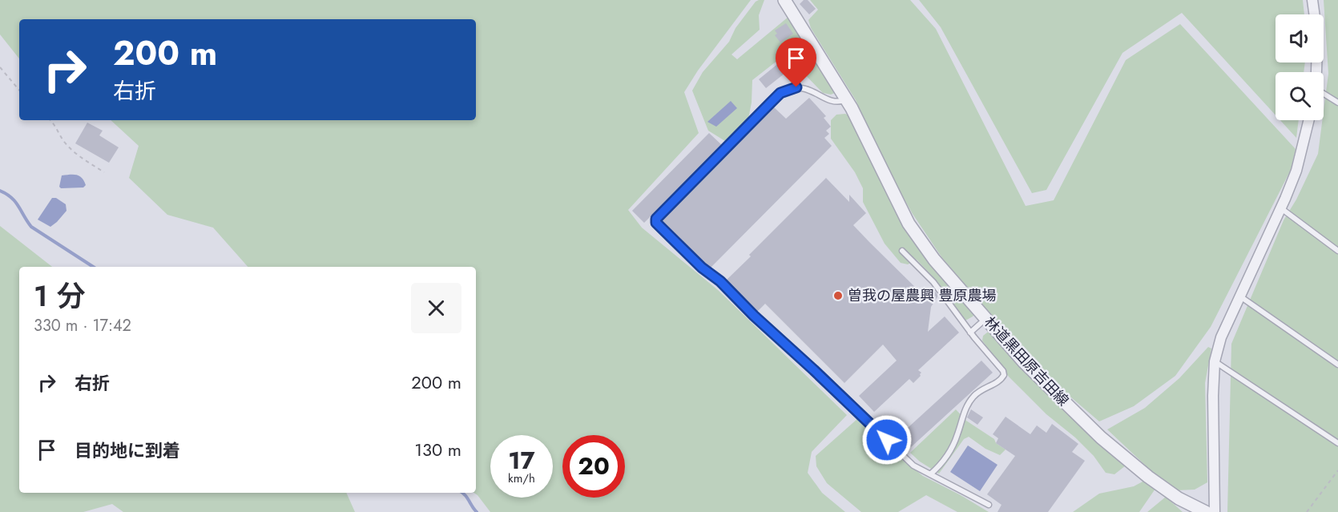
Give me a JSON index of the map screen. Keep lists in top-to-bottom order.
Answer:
{
  "streets": {
    "street": ["林道黒田原吉田線"]
  },
  "places": ["曽我の屋農興 豊原農場"],
  "page": {
    "turn": ["200 m", "右折"],
    "heading": ["1 分", "330 m · 17:42"],
    "list": [
      {
        "name": "右折",
        "value": "200 m"
      },
      {
        "name": "目的地に到着",
        "value": "130 m"
      }
    ],
    "speed": "17 km/h",
    "limit": "20"
  }
}
